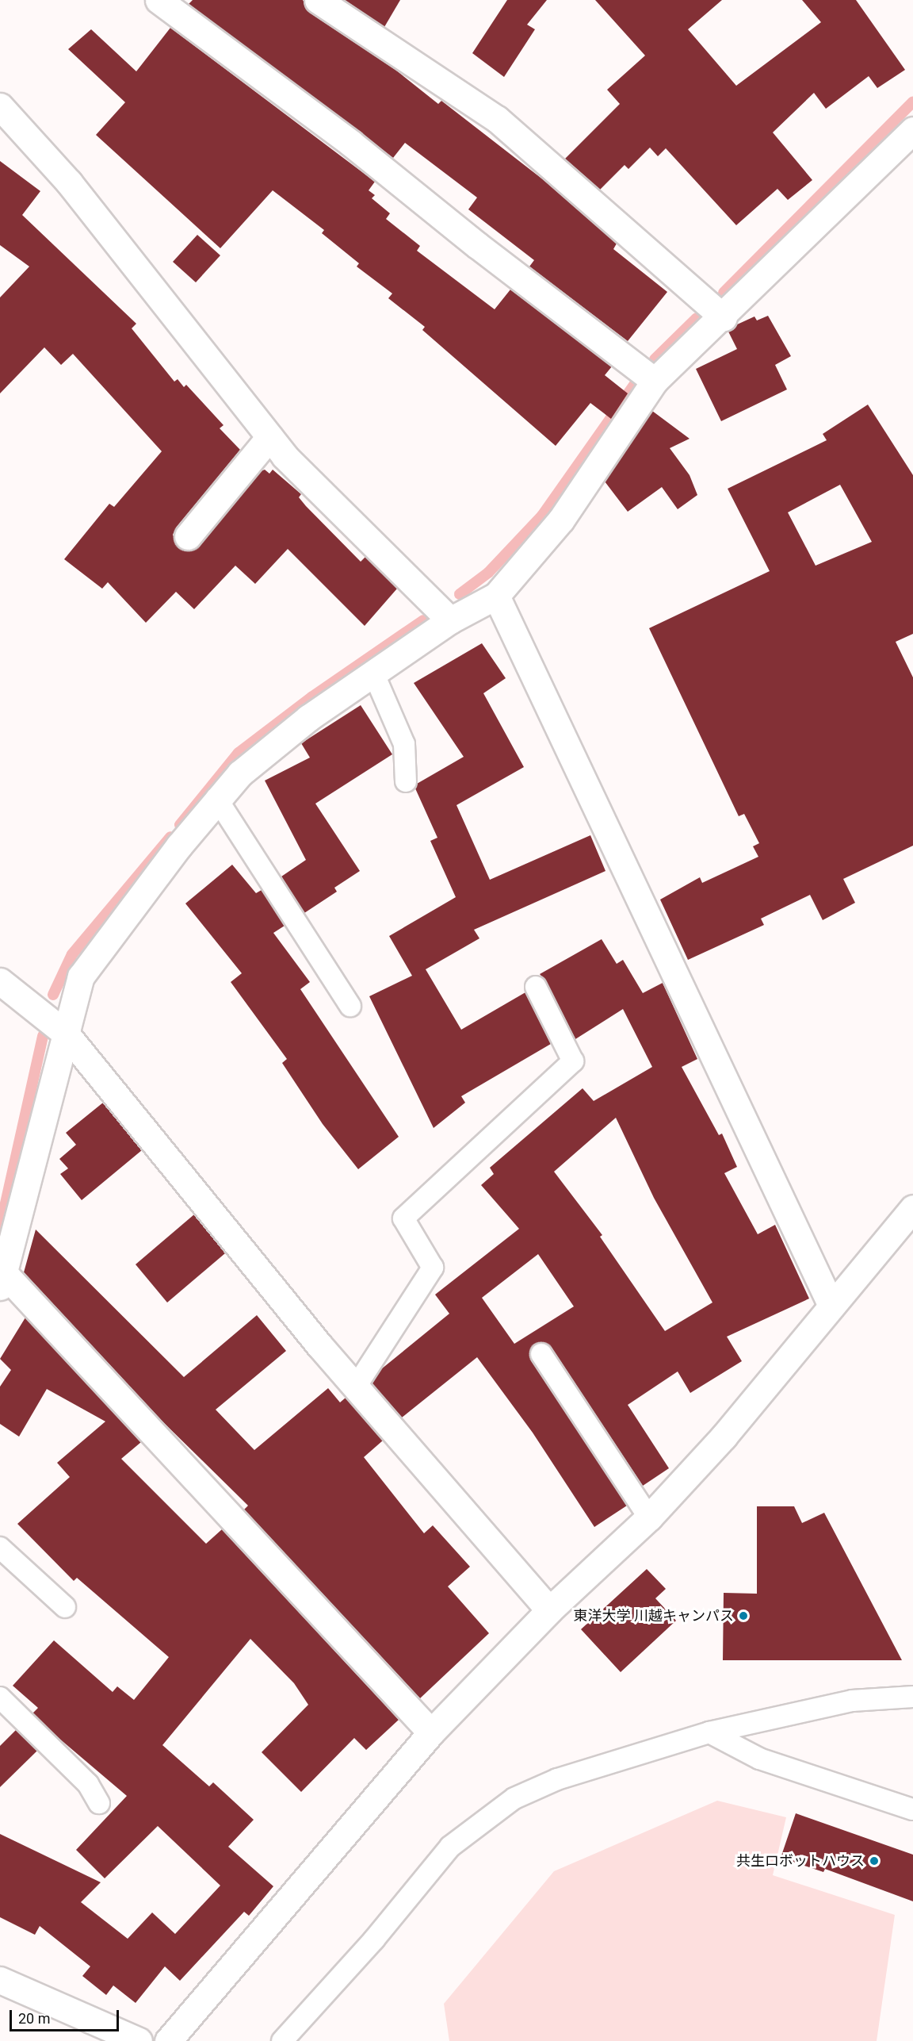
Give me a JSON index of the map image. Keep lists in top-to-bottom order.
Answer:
{
  "places": ["東洋大学 川越キャンパス", "共生ロボットハウス"],
  "scale_bar": "20 m"
}
